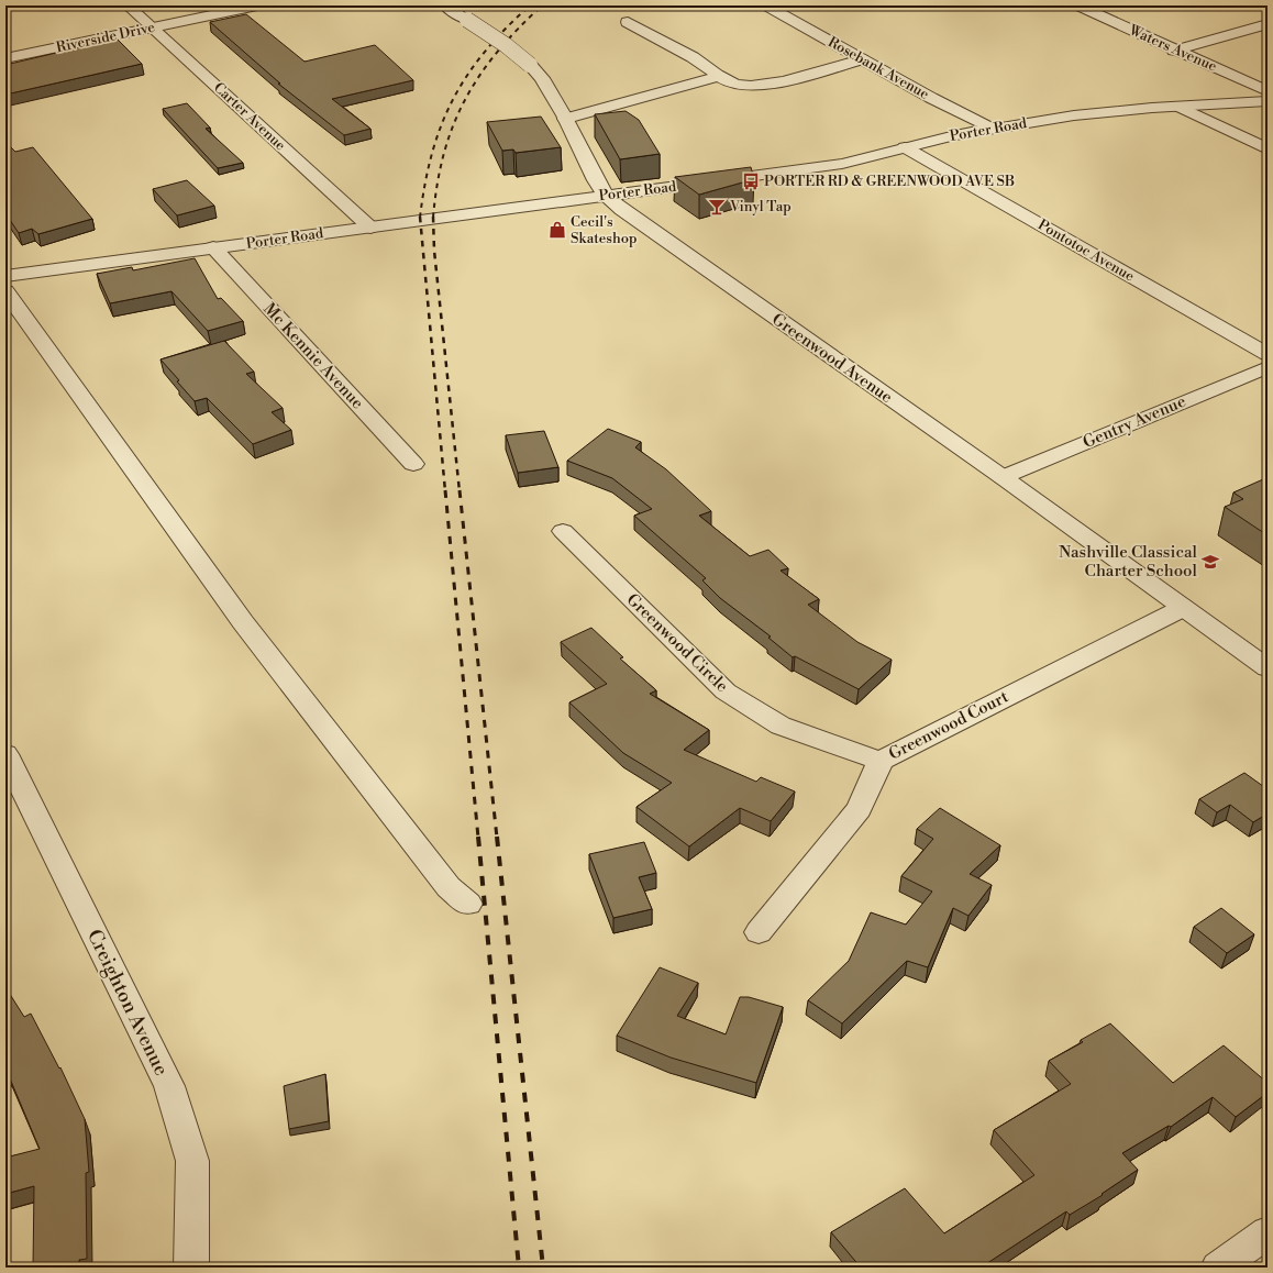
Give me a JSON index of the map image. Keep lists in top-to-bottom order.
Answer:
{
  "streets": {
    "street": [
      "Riverside Drive",
      "Waters Avenue",
      "Rosebank Avenue",
      "Carter Avenue",
      "Porter Road",
      "Pontotoc Avenue",
      "Mc Kennie Avenue",
      "Greenwood Avenue",
      "Gentry Avenue",
      "Greenwood Circle",
      "Greenwood Court",
      "Creighton Avenue"
    ]
  },
  "crossings": [
    ["Riverside Drive", "Carter Avenue"],
    ["Rosebank Avenue", "Porter Road"],
    ["Carter Avenue", "Porter Road"],
    ["Porter Road", "Pontotoc Avenue"],
    ["Porter Road", "Mc Kennie Avenue"],
    ["Porter Road", "Greenwood Avenue"],
    ["Greenwood Avenue", "Gentry Avenue"],
    ["Greenwood Avenue", "Greenwood Court"],
    ["Greenwood Circle", "Greenwood Court"]
  ],
  "places": {
    "bus stop": ["PORTER RD & GREENWOOD AVE SB"],
    "bar": ["Vinyl Tap"],
    "shop": ["Cecil's Skateshop"],
    "school or university": ["Nashville Classical Charter School"]
  }
}
